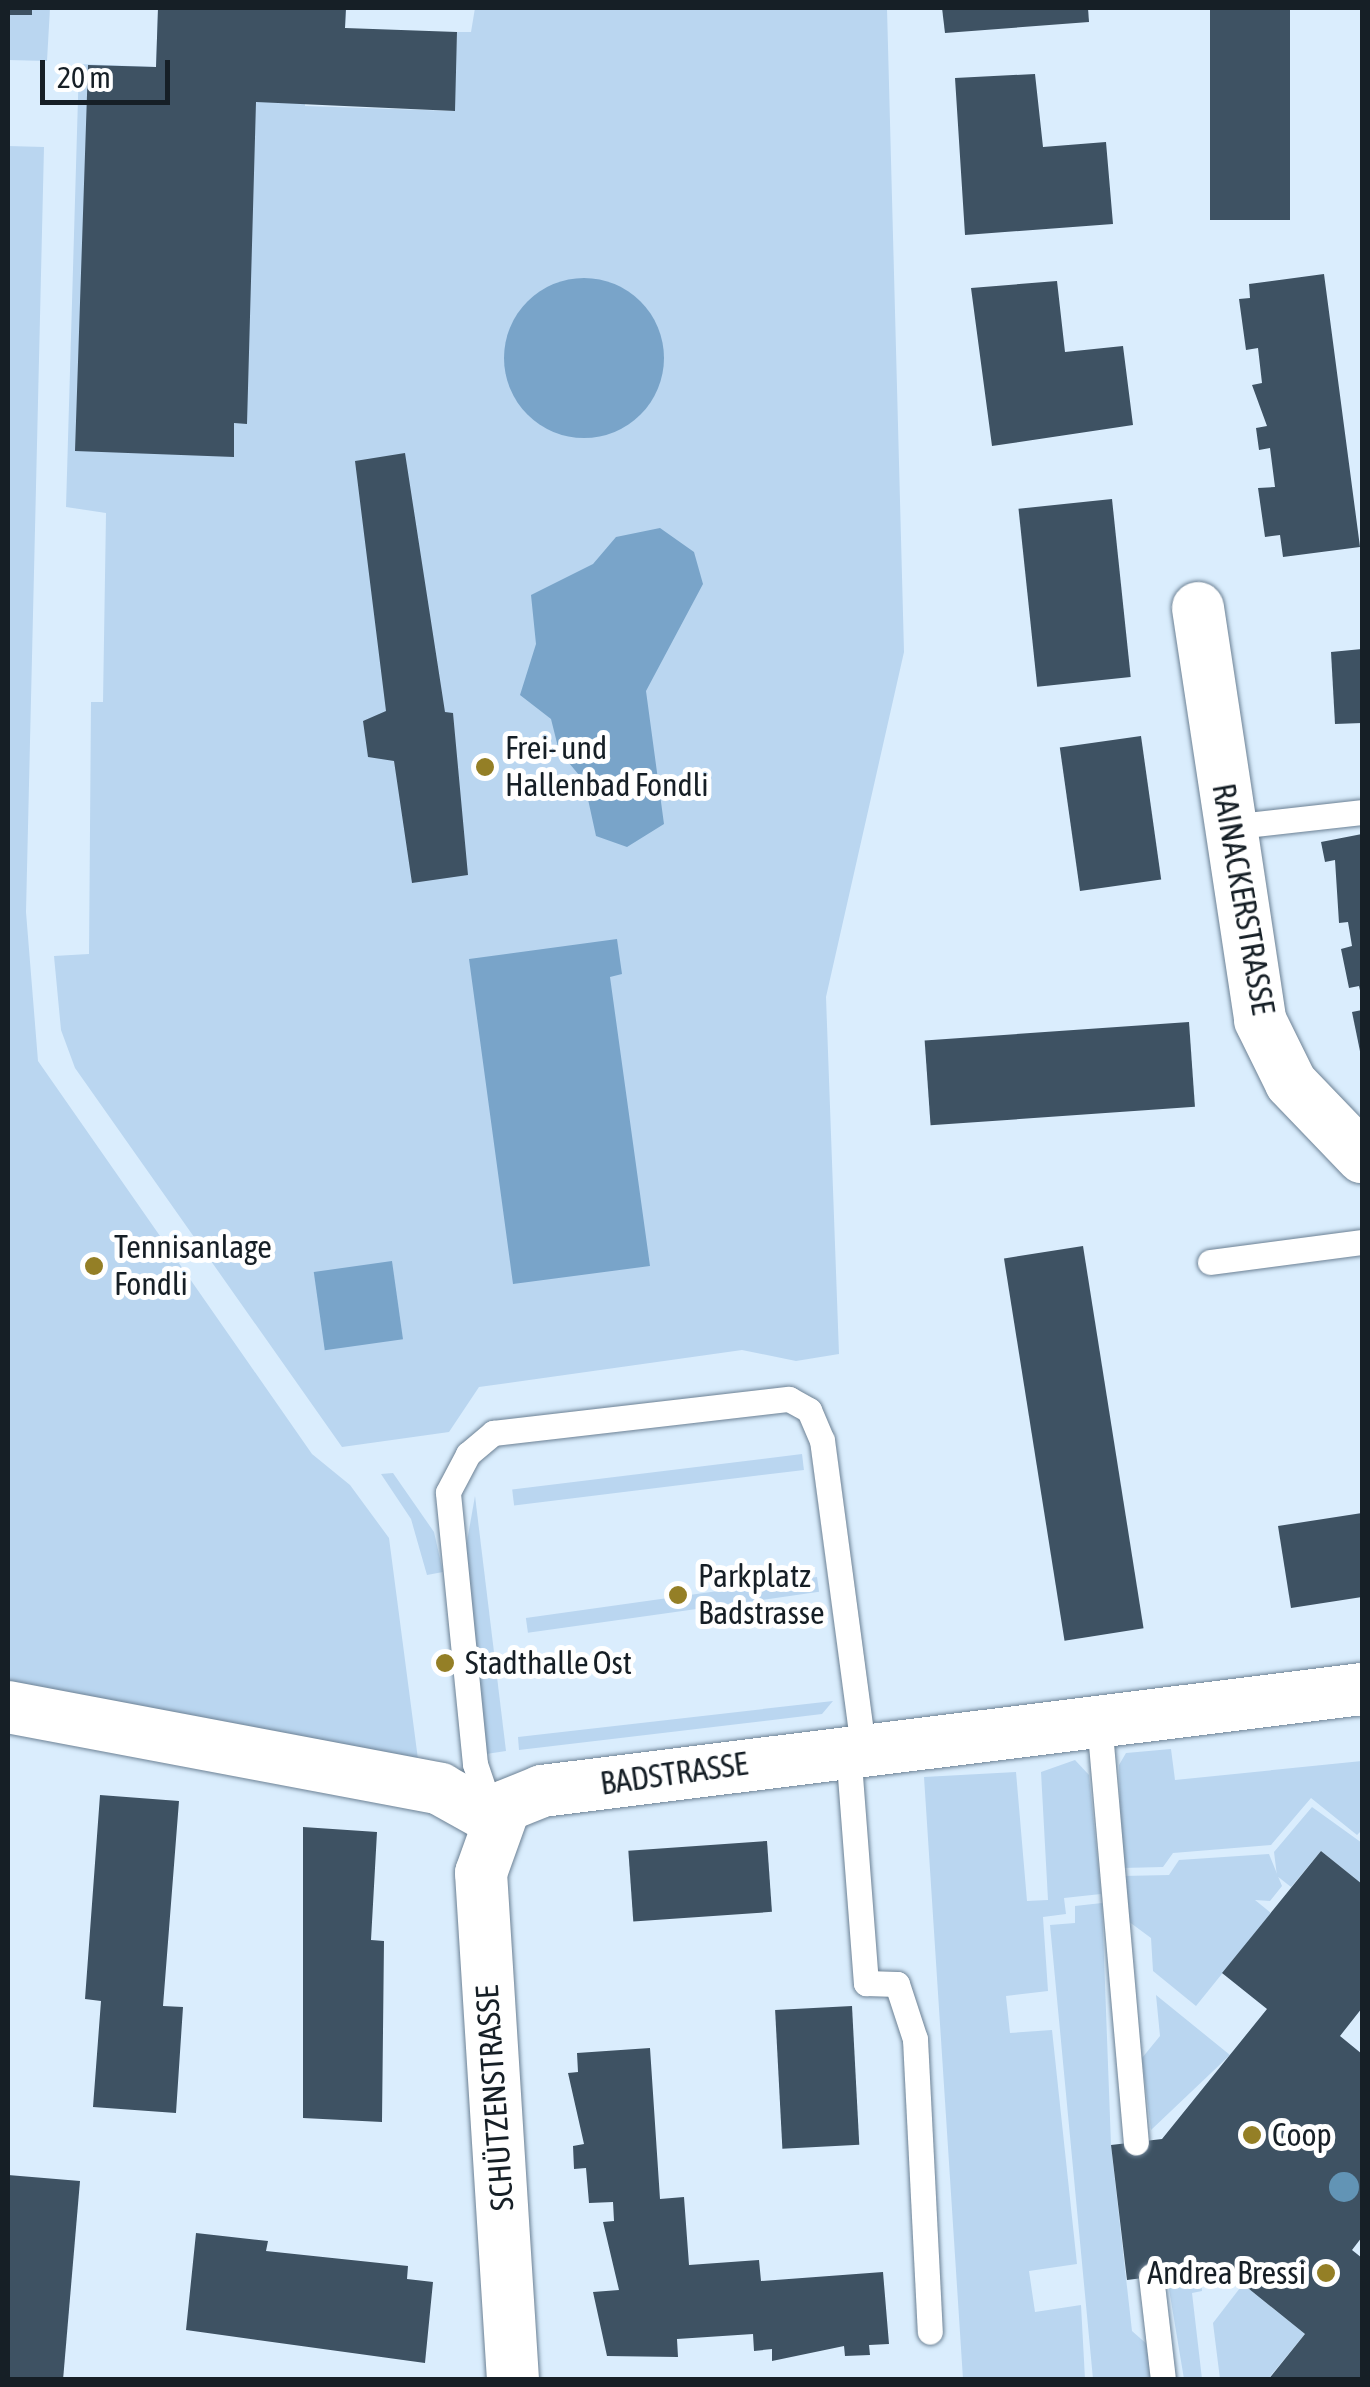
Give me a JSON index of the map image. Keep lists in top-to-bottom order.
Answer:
{
  "streets": {
    "street": ["RAINACKERSTRASSE", "BADSTRASSE", "SCHÜTZENSTRASSE"]
  },
  "crossings": [
    ["BADSTRASSE", "SCHÜTZENSTRASSE"]
  ],
  "places": [
    "Frei- und Hallenbad Fondli",
    "Tennisanlage Fondli",
    "Parkplatz Badstrasse",
    "Stadthalle Ost",
    "Coop",
    "Andrea Bressi"
  ],
  "scale_bar": "20 m"
}
